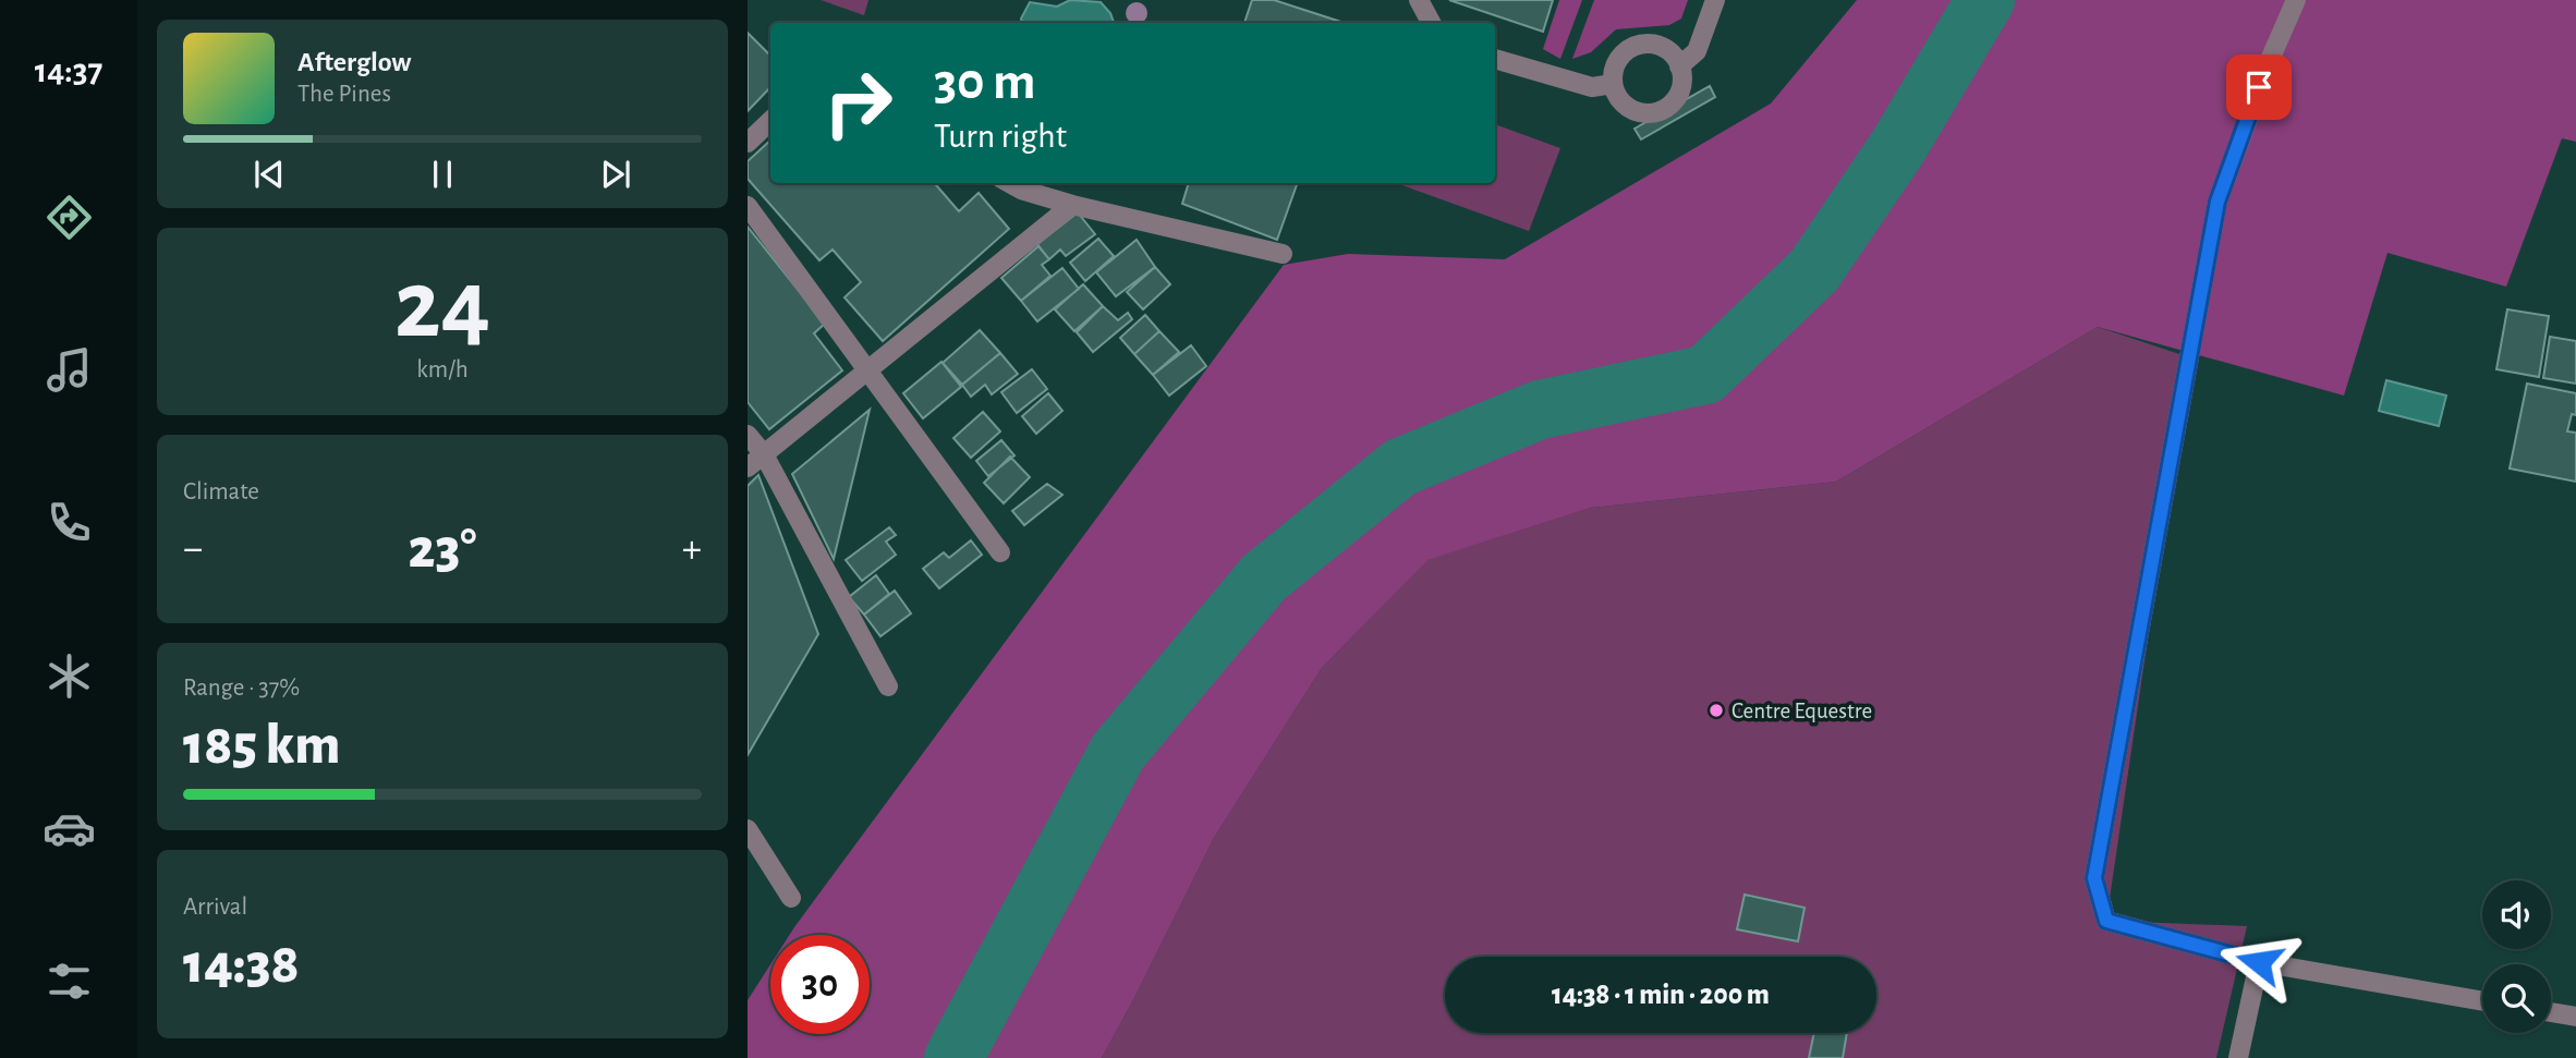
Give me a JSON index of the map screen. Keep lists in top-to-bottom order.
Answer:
{
  "places": ["Centre Equestre"],
  "page": {
    "tabs": "14:37",
    "turn": ["30 m", "Turn right"],
    "song": ["Afterglow", "The Pines"],
    "tile": [
      ["24", "km/h"],
      "Climate",
      ["Range · 37%", "185 km"],
      ["Arrival", "14:38"]
    ],
    "heat": ["−", "23°", "+"],
    "limit": "30",
    "trip": "14:38 · 1 min · 200 m"
  }
}
